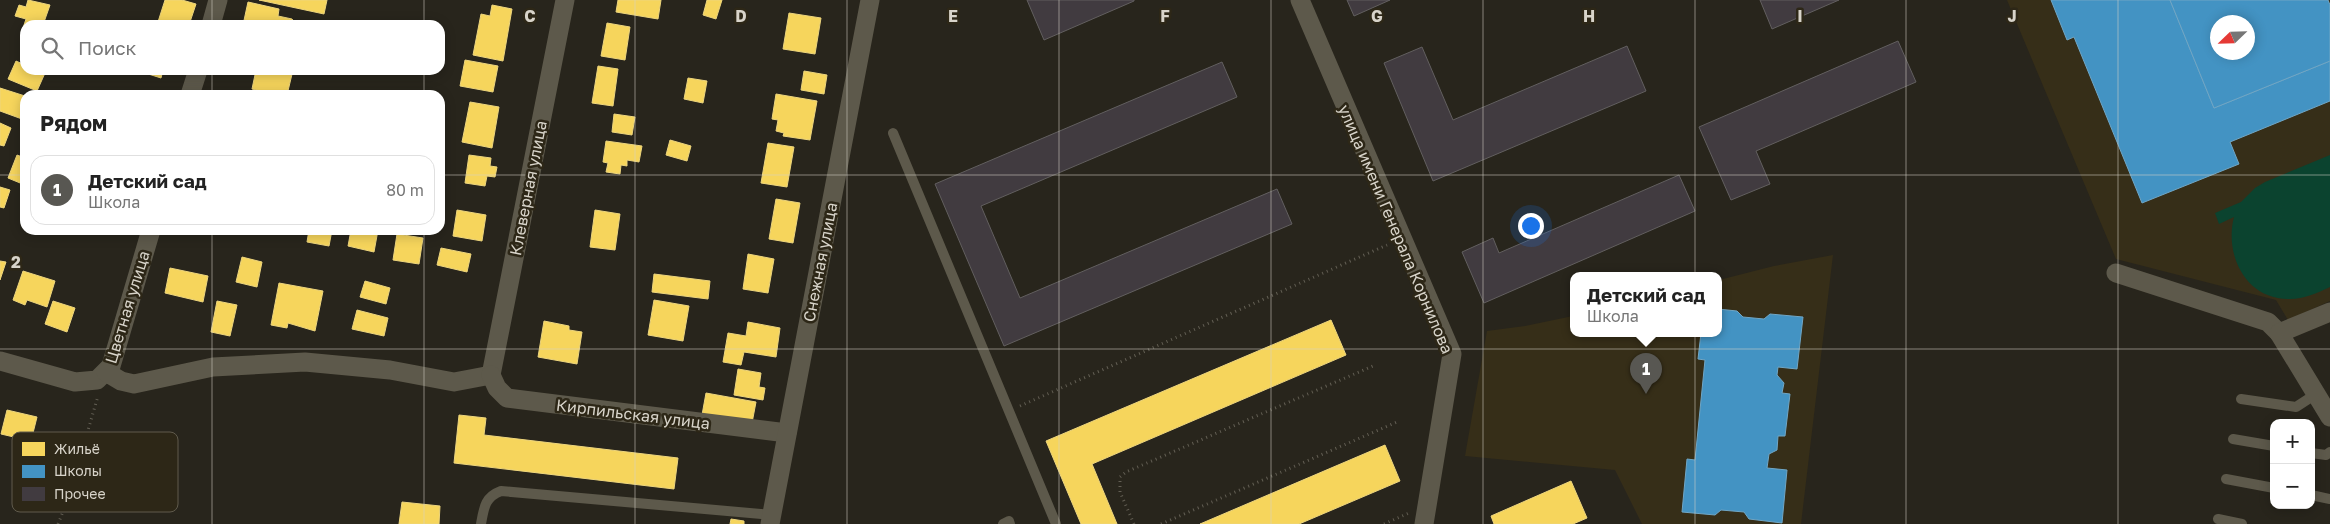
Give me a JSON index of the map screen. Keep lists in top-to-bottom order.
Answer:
{
  "streets": {
    "street": [
      "Клеверная улица",
      "улица имени Генерала Корнилова",
      "Снежная улица",
      "Цветная улица",
      "Кирпильская улица"
    ]
  },
  "crossings": [
    ["Клеверная улица", "Кирпильская улица"],
    ["Снежная улица", "Кирпильская улица"]
  ],
  "legend": ["Жильё", "Школы", "Прочее"],
  "north": "bottom left",
  "page": {
    "search": "Поиск",
    "heading": "Рядом",
    "list": [
      {
        "mark": "1",
        "name": "Детский сад",
        "note": "Школа",
        "value": "80 m"
      }
    ],
    "popup": ["Детский сад", "Школа"],
    "pins": "1",
    "map_buttons": ["+", "−"]
  },
  "grid": {
    "columns": [
      "C",
      "D",
      "E",
      "F",
      "G",
      "H",
      "I",
      "J"
    ],
    "rows": ["2"]
  }
}
